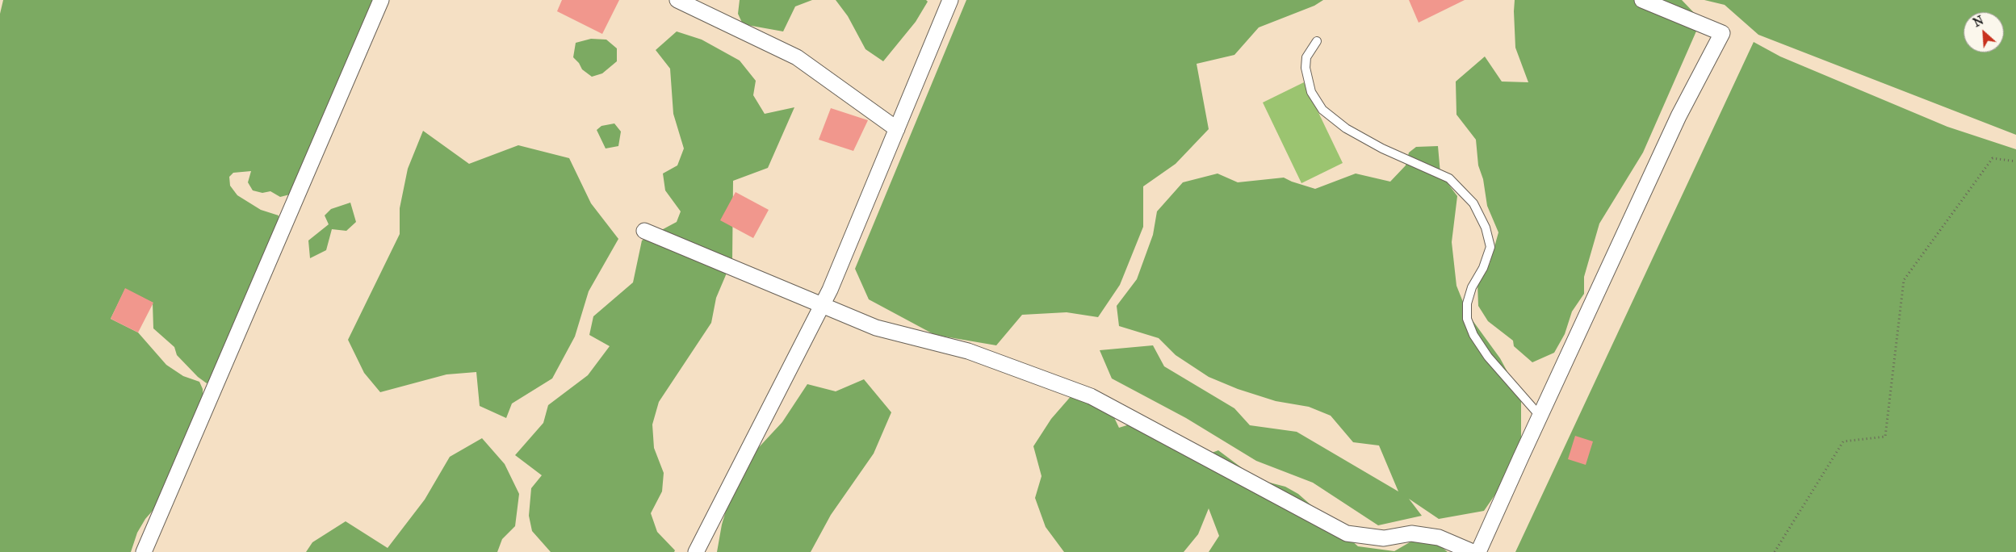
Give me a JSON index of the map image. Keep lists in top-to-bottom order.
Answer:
{
  "north": "top left"
}
